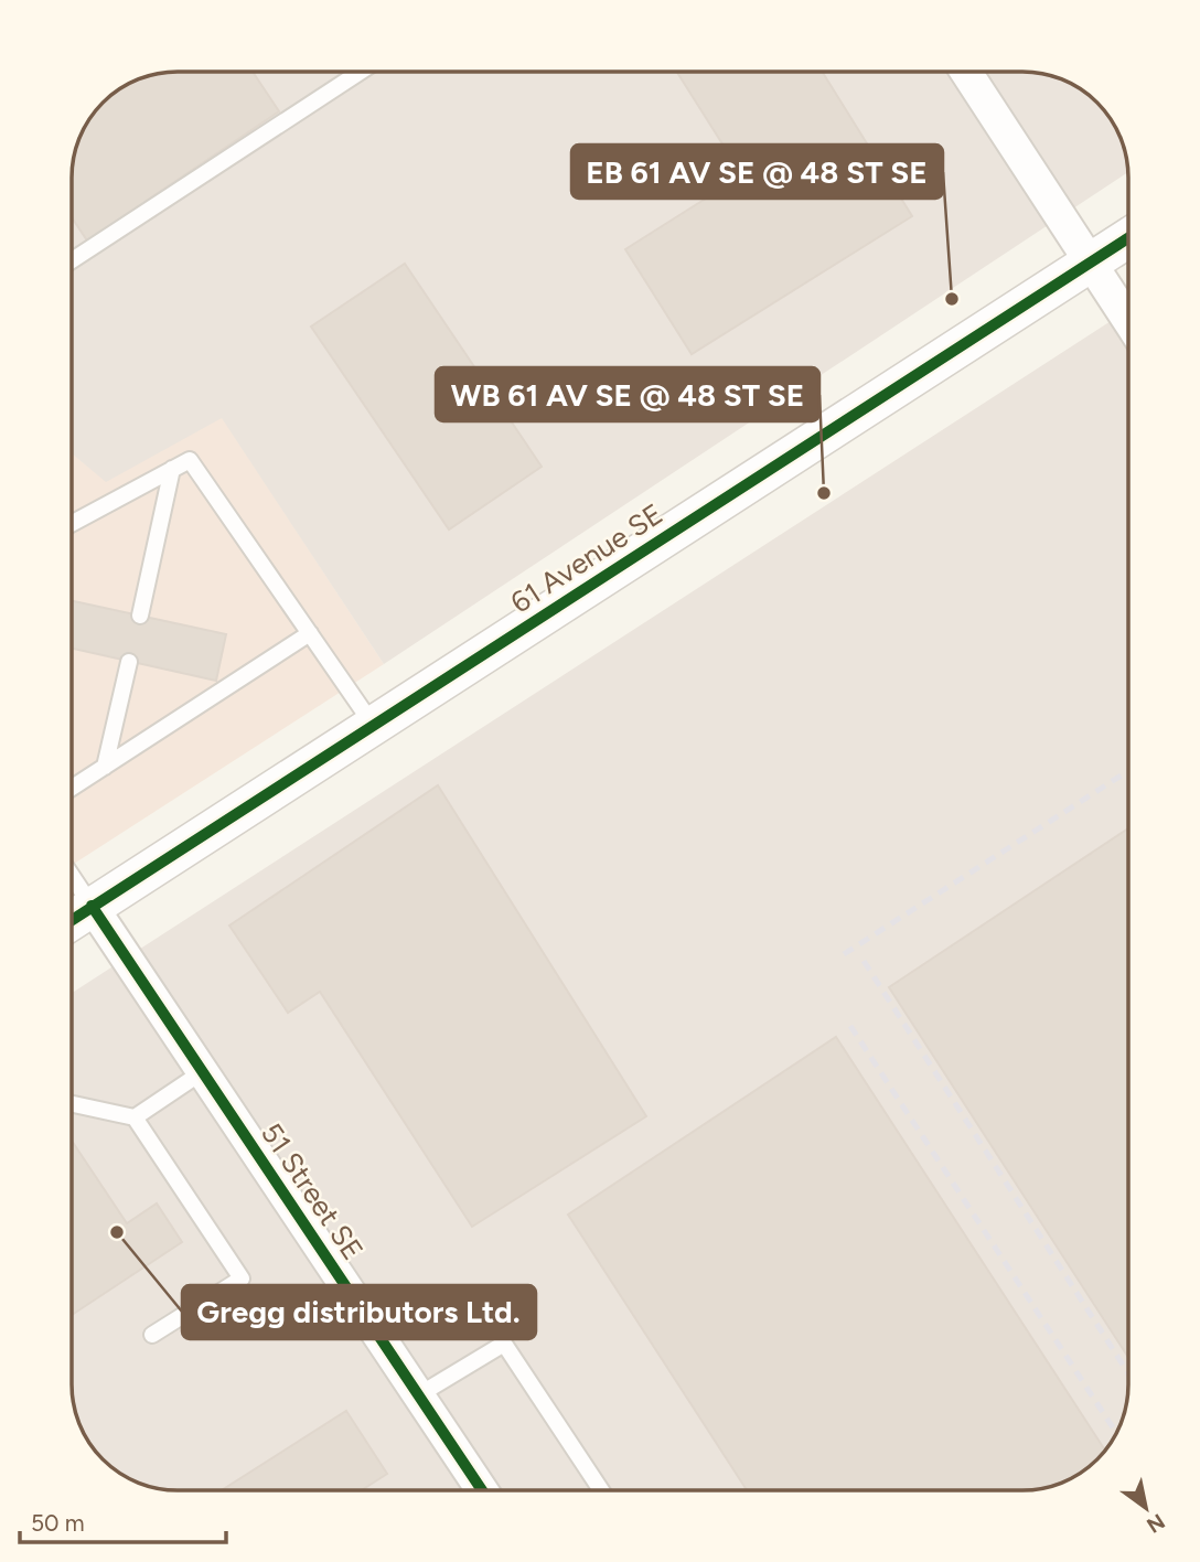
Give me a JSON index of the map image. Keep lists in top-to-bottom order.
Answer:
{
  "streets": {
    "street": ["61 Avenue SE", "51 Street SE"]
  },
  "crossings": [
    ["61 Avenue SE", "51 Street SE"]
  ],
  "places": ["EB 61 AV SE @ 48 ST SE", "WB 61 AV SE @ 48 ST SE", "Gregg distributors Ltd."],
  "scale_bar": "50 m",
  "north": "bottom right"
}
